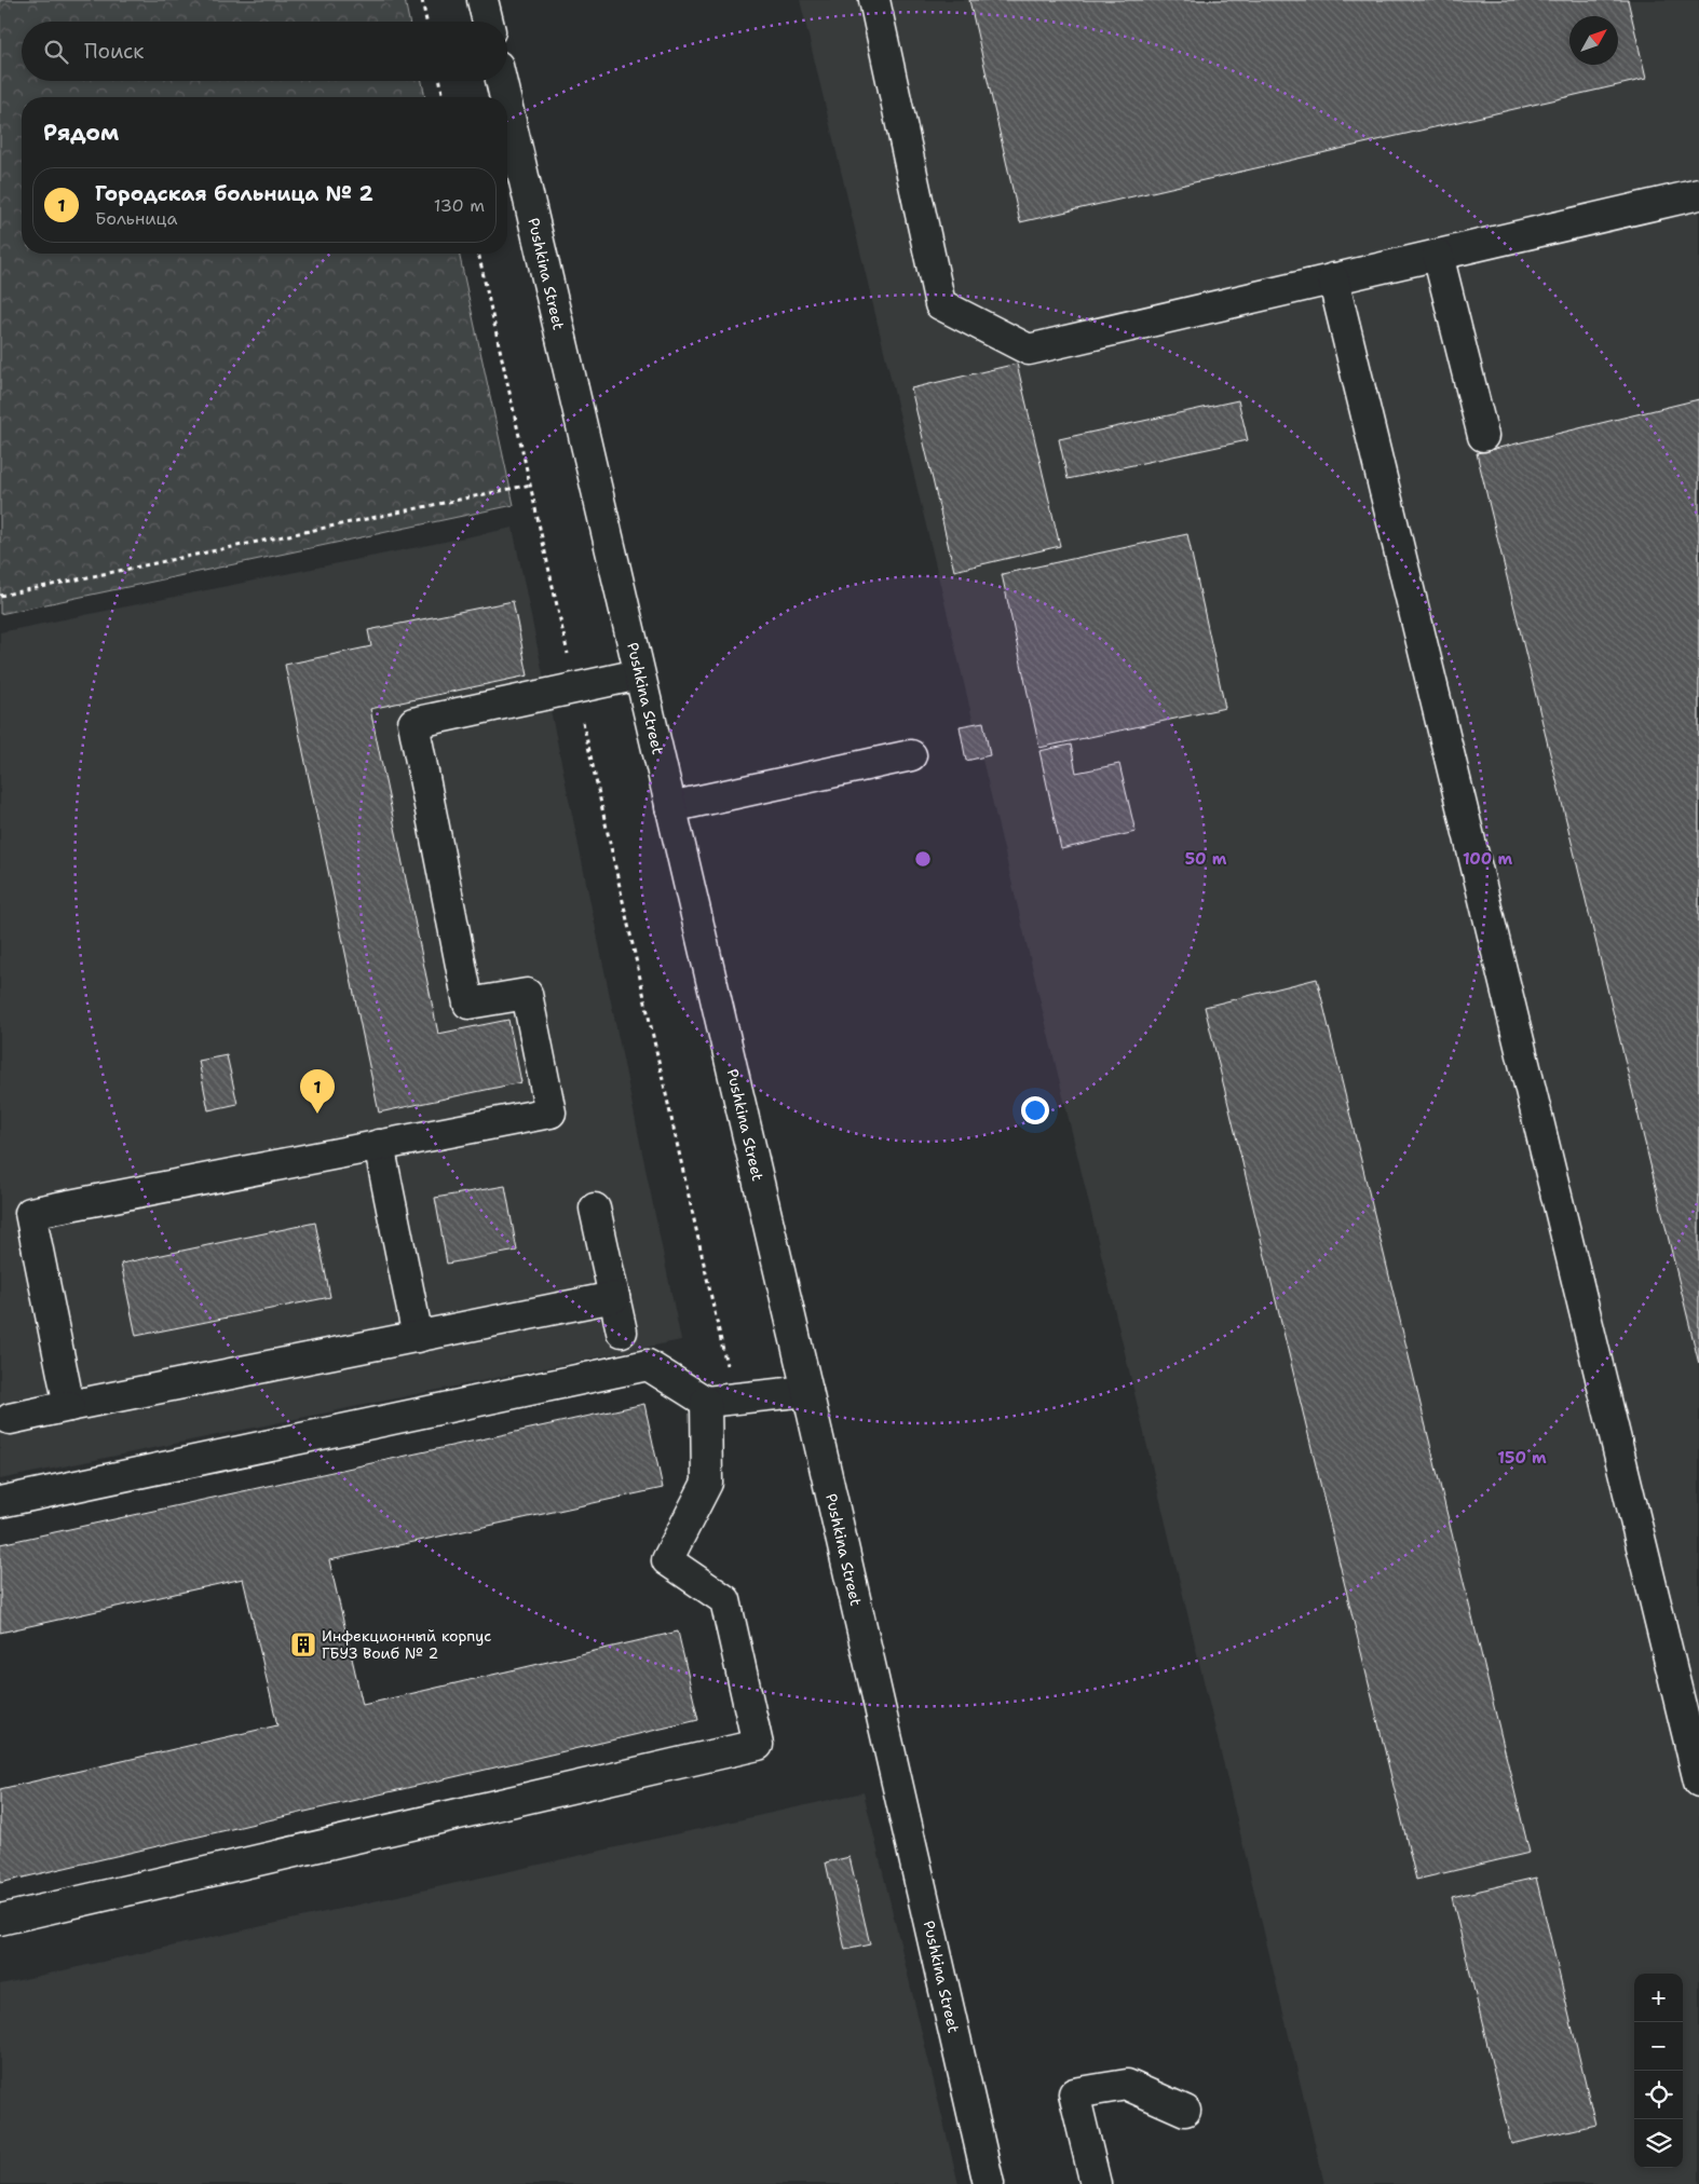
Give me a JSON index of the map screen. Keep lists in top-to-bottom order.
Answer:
{
  "streets": {
    "main road": ["Pushkina Street"]
  },
  "places": {
    "building": ["Инфекционный корпус ГБУЗ Воиб № 2"]
  },
  "north": "top right",
  "page": {
    "search": "Поиск",
    "heading": "Рядом",
    "list": [
      {
        "mark": "1",
        "name": "Городская больница № 2",
        "note": "Больница",
        "value": "130 m"
      }
    ],
    "pins": "1",
    "map_buttons": ["+", "−"]
  },
  "rings": ["50 m", "100 m", "150 m"]
}
